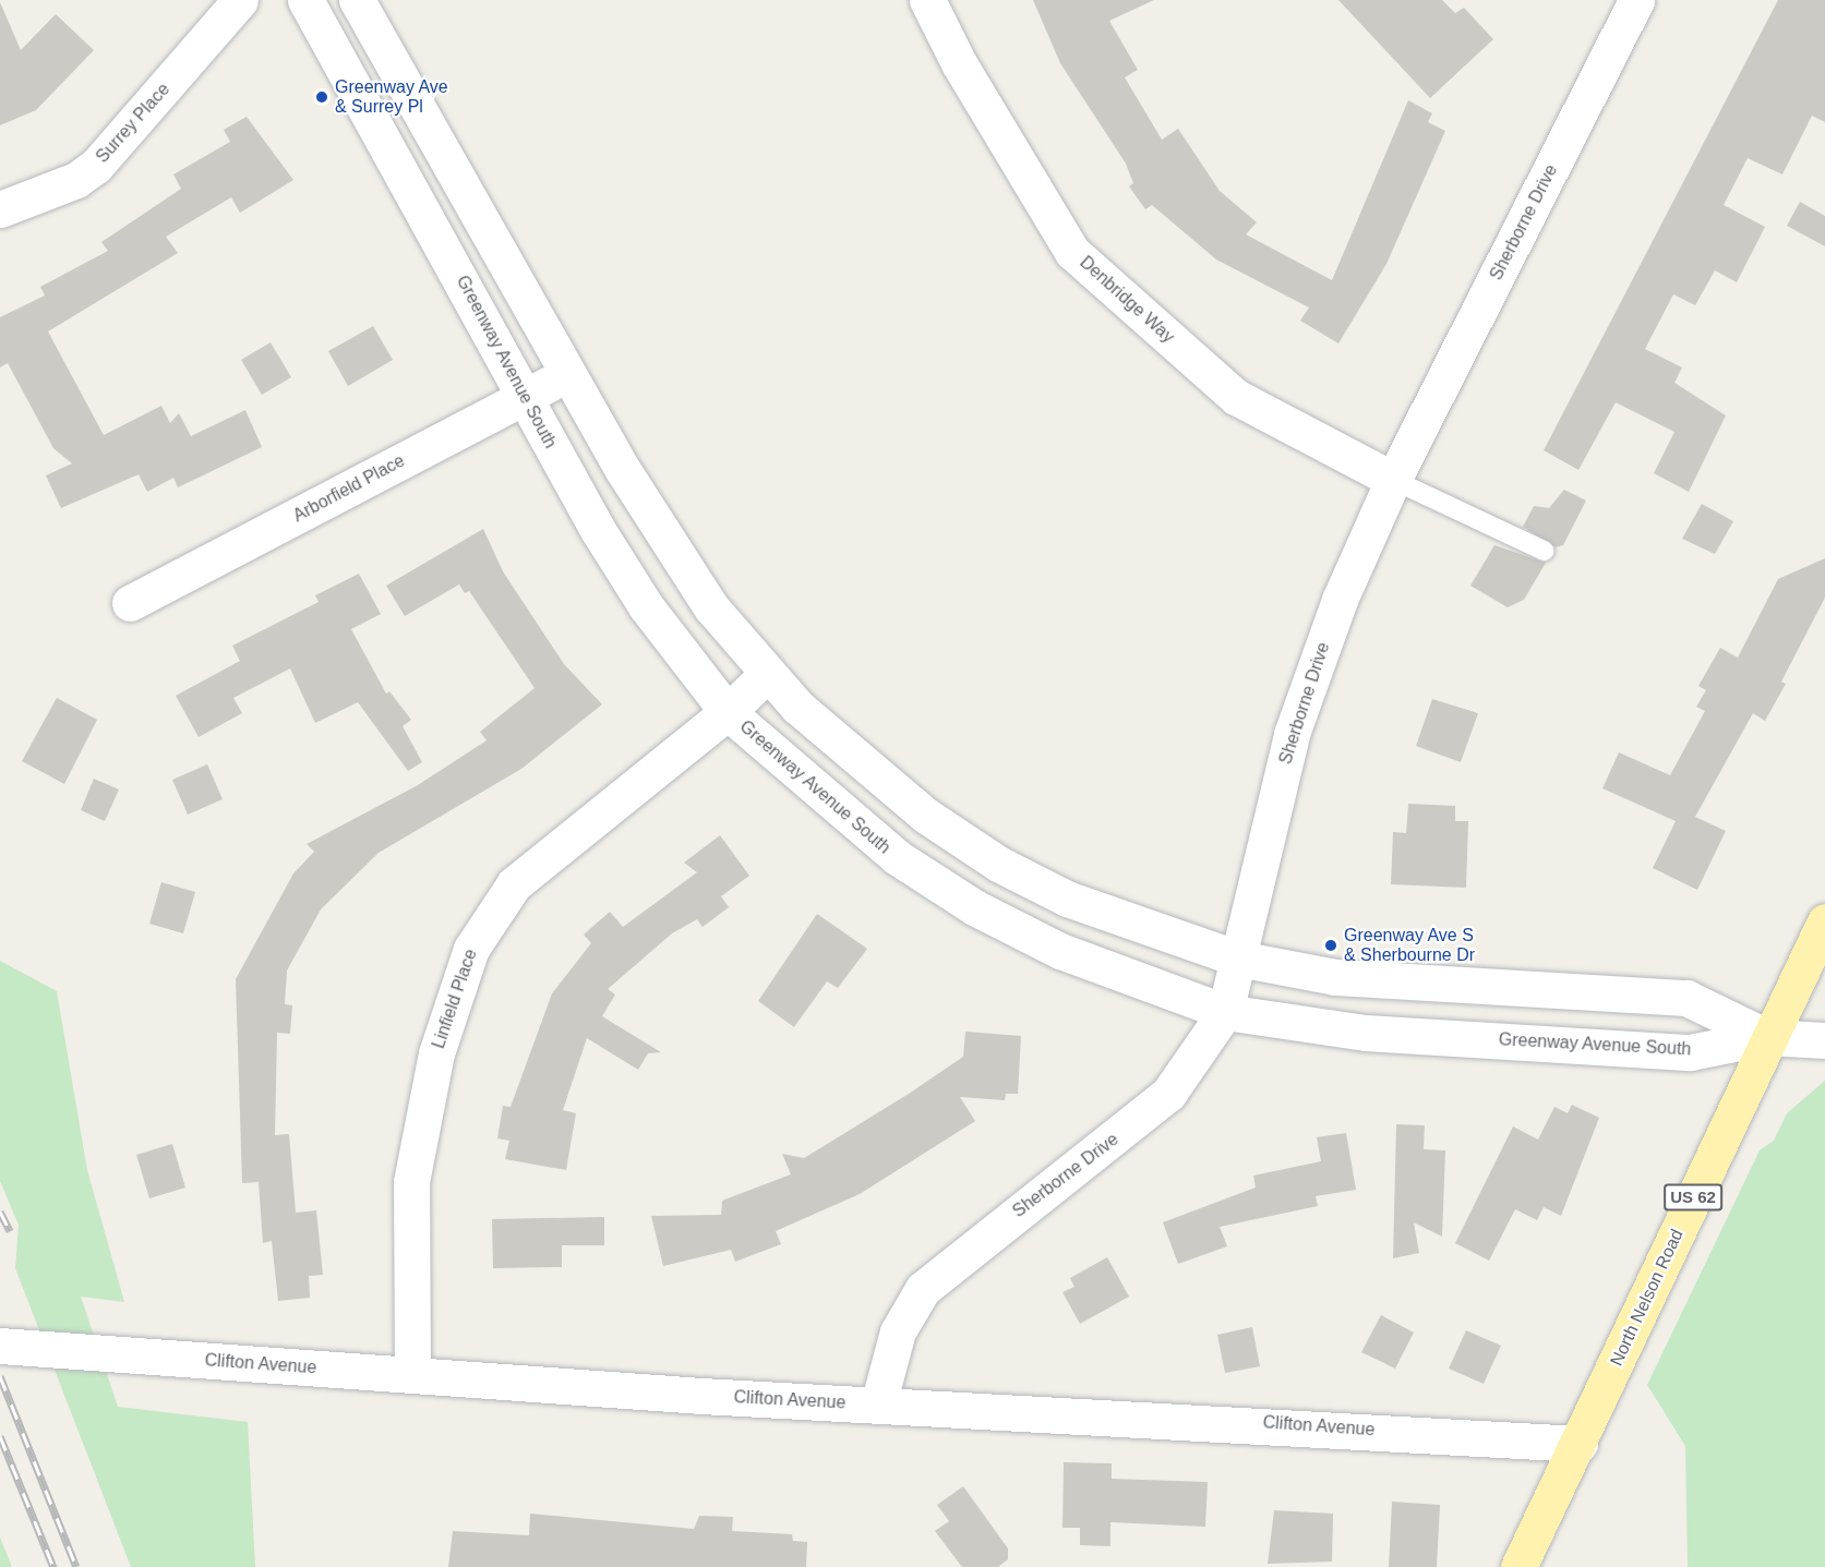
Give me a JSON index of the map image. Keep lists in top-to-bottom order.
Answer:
{
  "streets": {
    "main road": ["US 62", "North Nelson Road"],
    "street": [
      "Surrey Place",
      "Sherborne Drive",
      "Denbridge Way",
      "Greenway Avenue South",
      "Arborfield Place",
      "Linfield Place",
      "Clifton Avenue"
    ]
  },
  "crossings": [
    ["Sherborne Drive", "Denbridge Way"],
    ["Sherborne Drive", "Greenway Avenue South"],
    ["Sherborne Drive", "Clifton Avenue"],
    ["Greenway Avenue South", "Arborfield Place"],
    ["Greenway Avenue South", "Linfield Place"],
    ["Greenway Avenue South", "North Nelson Road"],
    ["Linfield Place", "Clifton Avenue"],
    ["North Nelson Road", "Clifton Avenue"]
  ],
  "places": ["Greenway Ave & Surrey Pl", "Greenway Ave S & Sherbourne Dr"]
}
